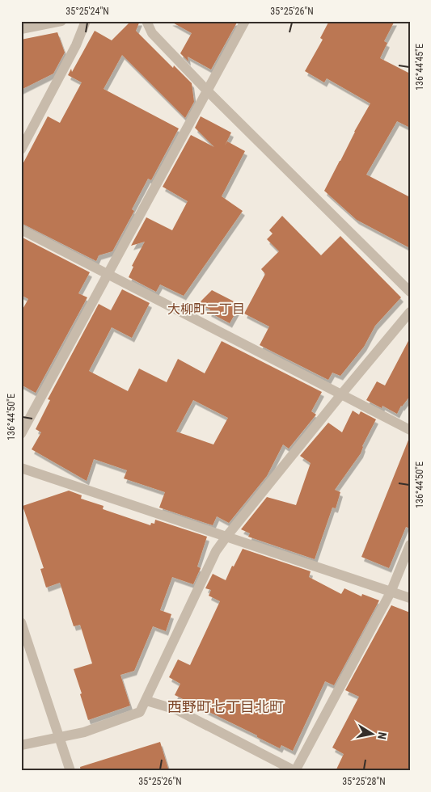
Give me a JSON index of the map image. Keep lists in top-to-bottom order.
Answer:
{
  "districts": ["大柳町二丁目", "西野町七丁目北町"],
  "north": "right",
  "coordinates": [
    "35°25'24\"N",
    "35°25'26\"N",
    "136°44'45\"E",
    "136°44'50\"E",
    "35°25'28\"N"
  ]
}
